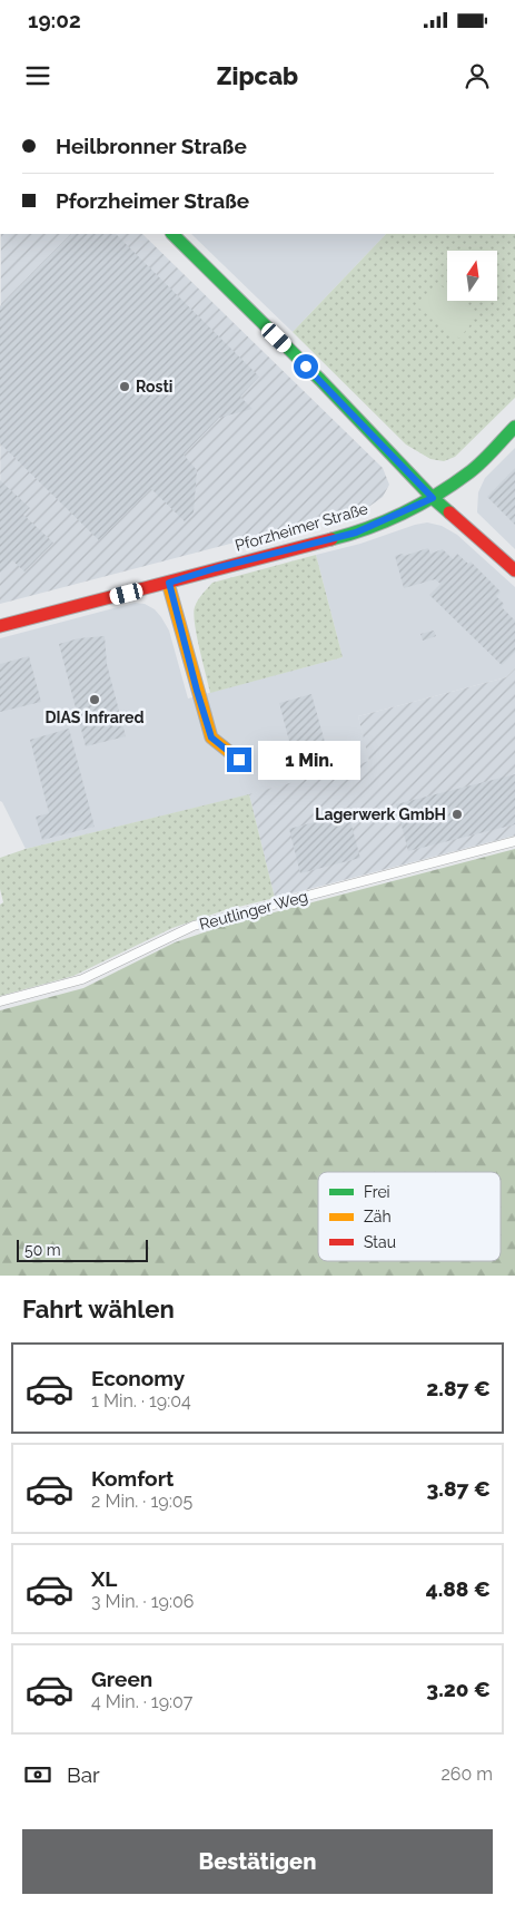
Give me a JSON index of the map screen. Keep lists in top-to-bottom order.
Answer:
{
  "streets": {
    "street": ["Pforzheimer Straße"],
    "lane": ["Reutlinger Weg"]
  },
  "places": ["Rosti", "DIAS Infrared", "Lagerwerk GmbH"],
  "legend": ["Frei", "Zäh", "Stau"],
  "scale_bar": "50 m",
  "north": "top",
  "page": {
    "status": "19:02",
    "header": "Zipcab",
    "banner": ["Heilbronner Straße", "Pforzheimer Straße"],
    "bubble": "1 Min.",
    "scale": "50 m",
    "heading": "Fahrt wählen",
    "list": [
      {
        "name": "Economy",
        "note": "1 Min. · 19:04",
        "value": "2.87 €"
      },
      {
        "name": "Komfort",
        "note": "2 Min. · 19:05",
        "value": "3.87 €"
      },
      {
        "name": "XL",
        "note": "3 Min. · 19:06",
        "value": "4.88 €"
      },
      {
        "name": "Green",
        "note": "4 Min. · 19:07",
        "value": "3.20 €"
      }
    ],
    "pay": ["Bar", "260 m"],
    "buttons": "Bestätigen"
  }
}
